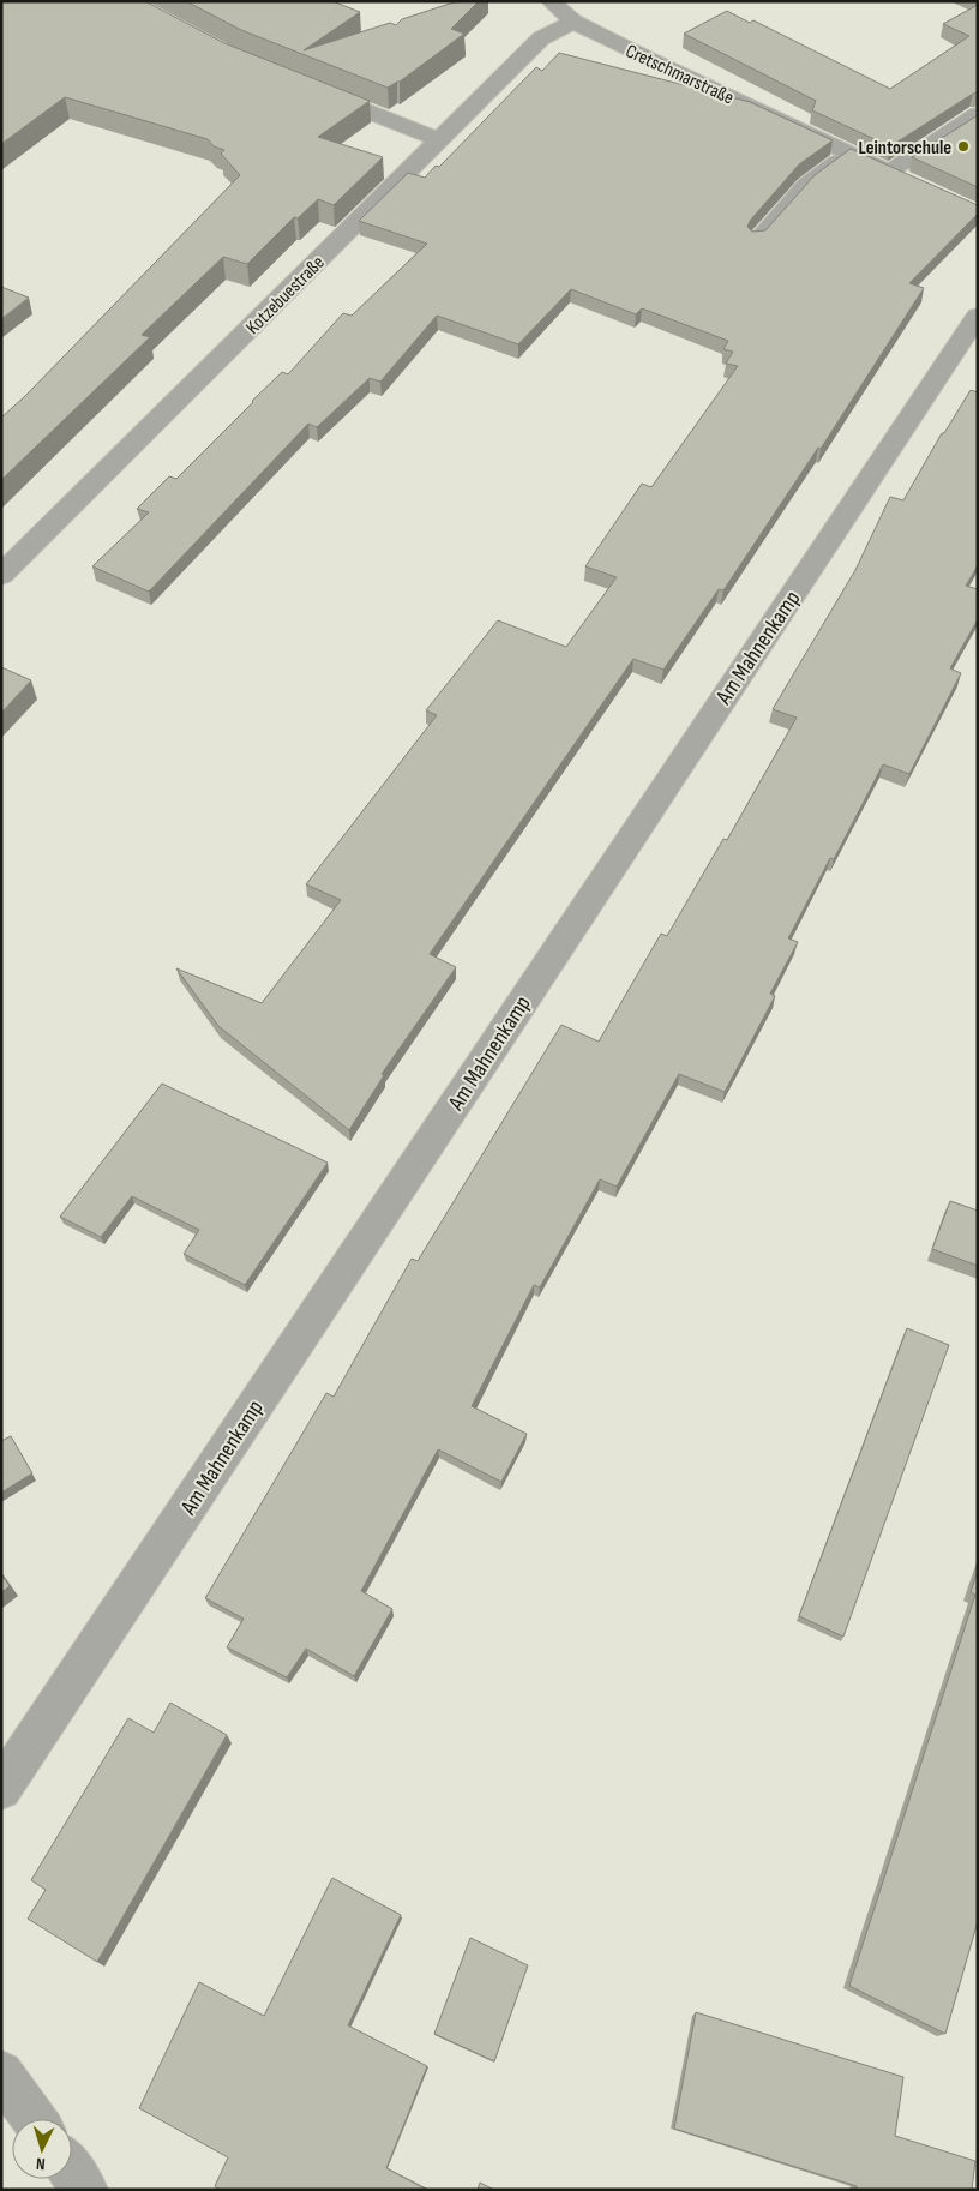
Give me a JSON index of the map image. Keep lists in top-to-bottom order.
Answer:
{
  "streets": {
    "street": ["Cretschmarstraße", "Kotzebuestraße", "Am Mahnenkamp"]
  },
  "crossings": [
    ["Cretschmarstraße", "Kotzebuestraße"]
  ],
  "places": ["Leintorschule"],
  "north": "bottom"
}
